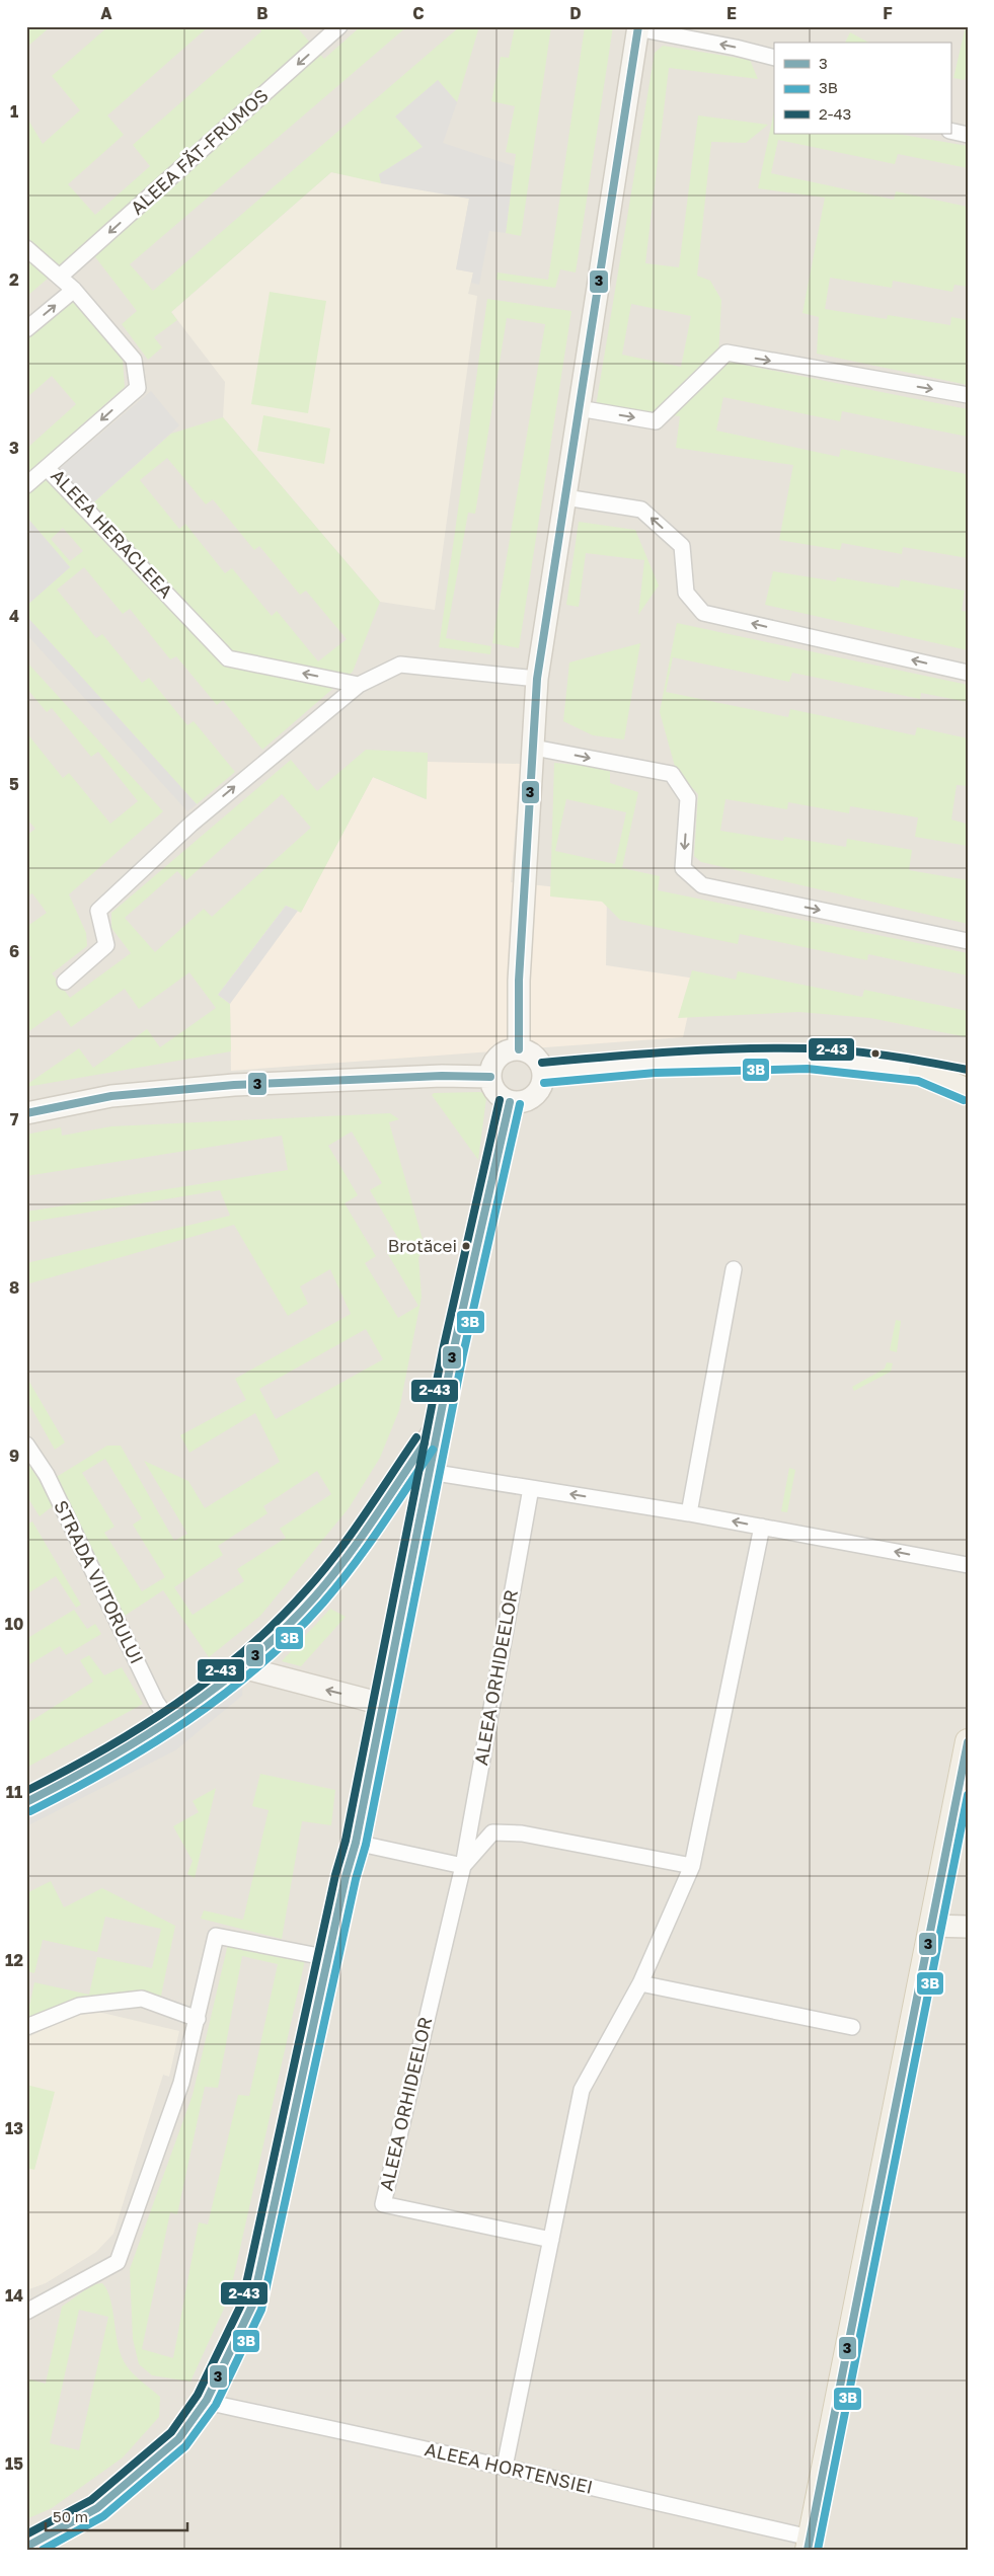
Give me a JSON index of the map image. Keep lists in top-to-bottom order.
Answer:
{
  "streets": {
    "street": [
      "ALEEA FĂT-FRUMOS",
      "ALEEA HERACLEEA",
      "STRADA VIITORULUI",
      "ALEEA ORHIDEELOR",
      "ALEEA HORTENSIEI"
    ]
  },
  "crossings": [
    ["ALEEA FĂT-FRUMOS", "ALEEA HERACLEEA"]
  ],
  "one_way": ["ALEEA FĂT-FRUMOS"],
  "places": ["Brotăcei"],
  "lines": ["transit line 3", "transit line 2-43", "transit line 3B"],
  "legend": ["3", "3B", "2-43"],
  "scale_bar": "50 m",
  "grid": {
    "columns": [
      "A",
      "B",
      "C",
      "D",
      "E",
      "F"
    ],
    "rows": [
      "1",
      "2",
      "3",
      "4",
      "5",
      "6",
      "7",
      "8",
      "9",
      "10",
      "11",
      "12",
      "13",
      "14",
      "15"
    ]
  }
}
